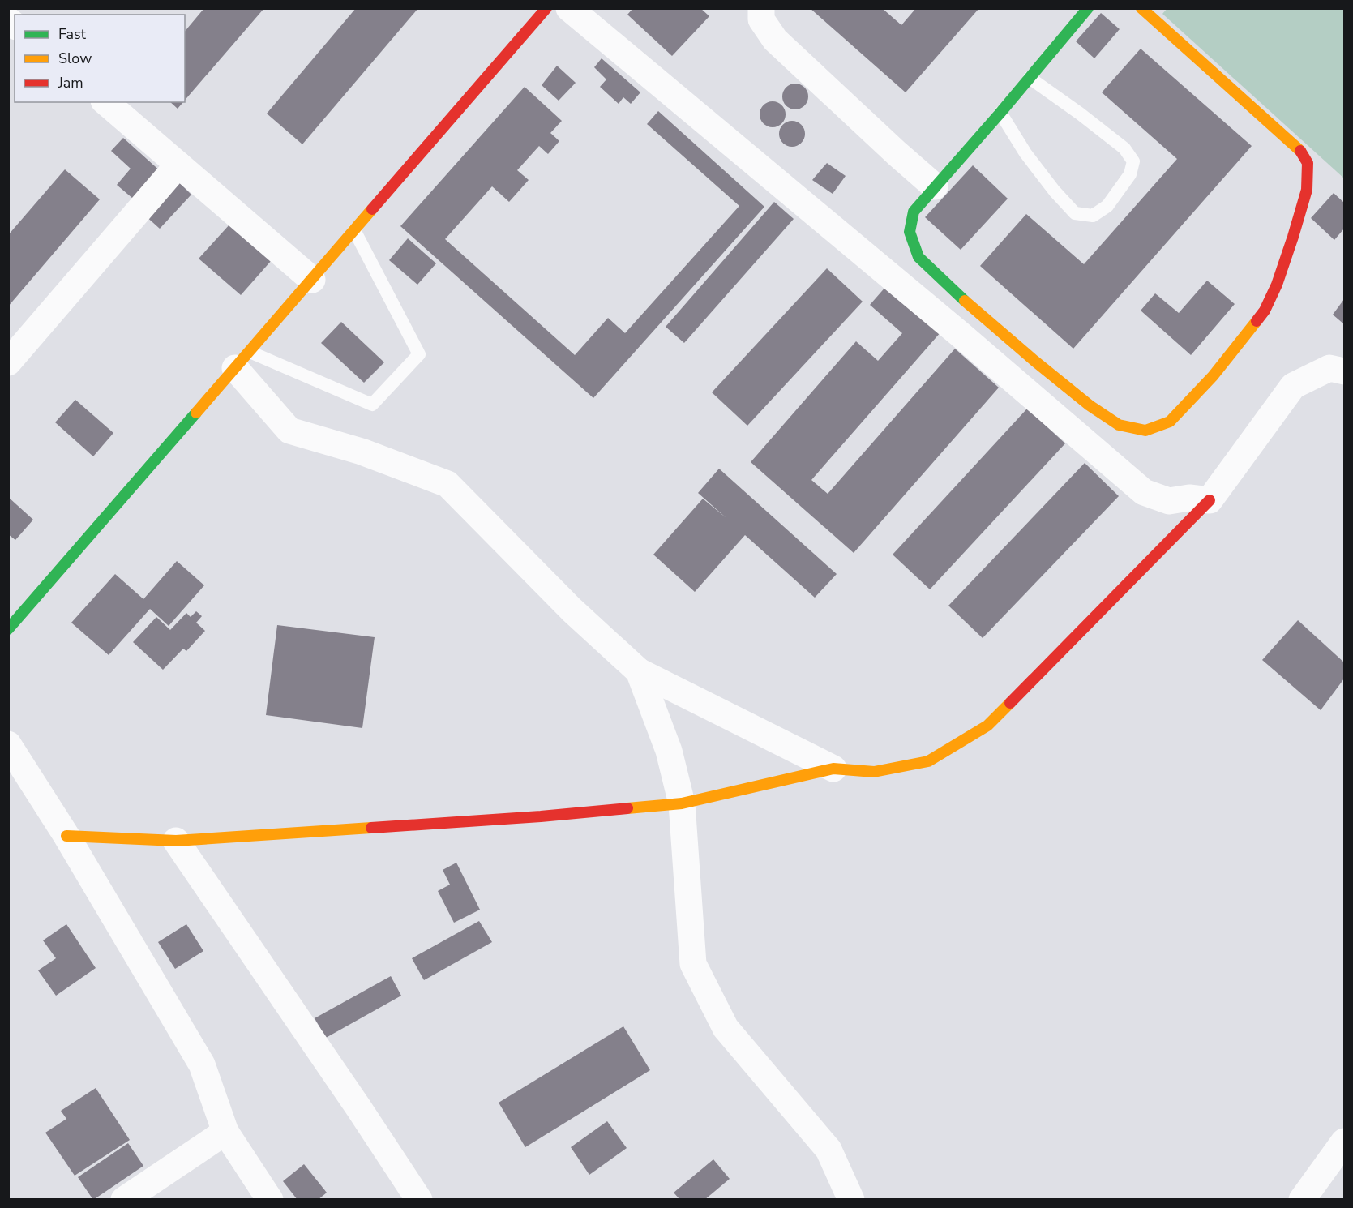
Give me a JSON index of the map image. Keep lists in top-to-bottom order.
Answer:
{
  "legend": ["Fast", "Slow", "Jam"]
}
